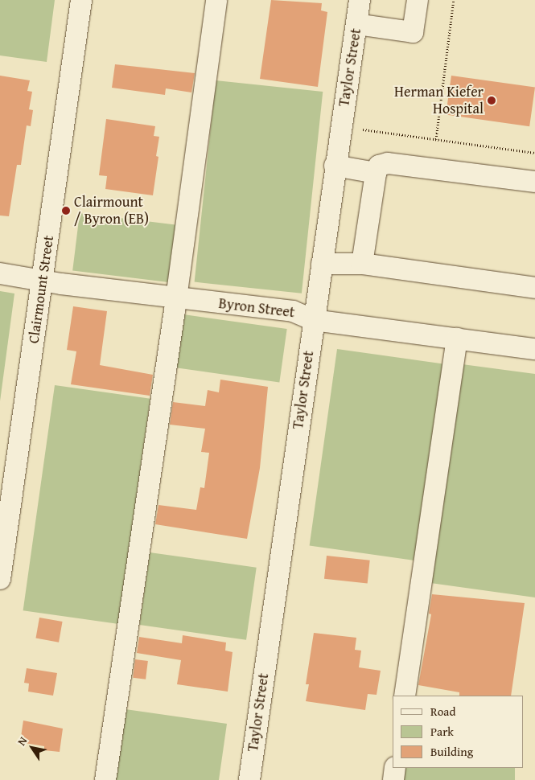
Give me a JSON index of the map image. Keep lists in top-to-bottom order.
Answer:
{
  "streets": {
    "street": ["Taylor Street", "Clairmount Street", "Byron Street"]
  },
  "crossings": [
    ["Taylor Street", "Byron Street"],
    ["Clairmount Street", "Byron Street"]
  ],
  "places": ["Herman Kiefer Hospital", "Clairmount / Byron (EB)"],
  "legend": ["Road", "Park", "Building"],
  "north": "top left"
}
